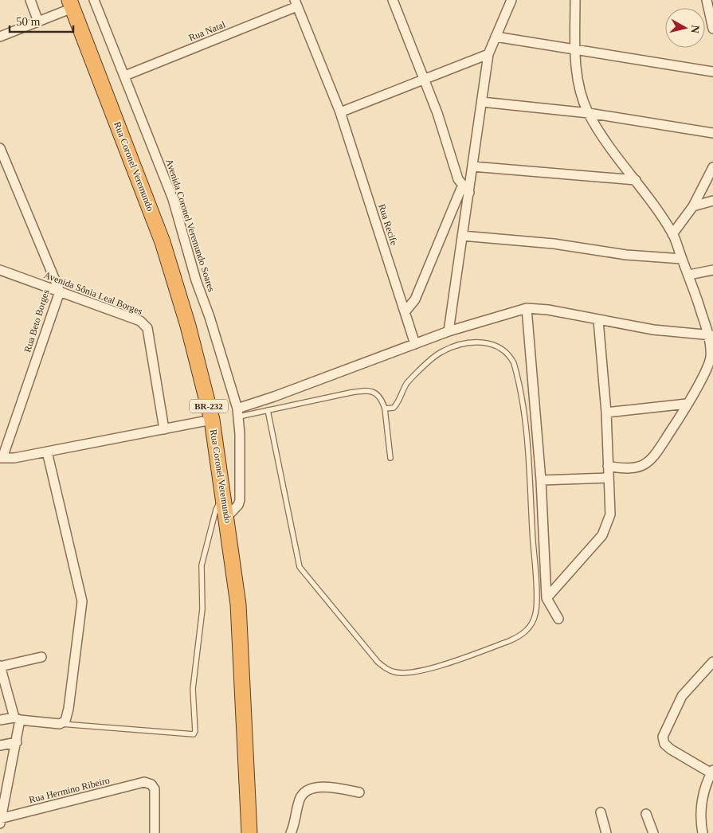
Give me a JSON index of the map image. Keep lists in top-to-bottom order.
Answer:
{
  "streets": {
    "highway": ["Rua Coronel Veremundo", "BR-232"],
    "street": [
      "Rua Natal",
      "Rua Recife",
      "Avenida Coronel Veremundo Soares",
      "Avenida Sônia Leal Borges",
      "Rua Beto Borges",
      "Rua Hermino Ribeiro"
    ]
  },
  "crossings": [
    ["Rua Natal", "Rua Recife"],
    ["Rua Natal", "Avenida Coronel Veremundo Soares"],
    ["Rua Coronel Veremundo", "Avenida Coronel Veremundo Soares"],
    ["Avenida Sônia Leal Borges", "Rua Beto Borges"]
  ],
  "scale_bar": "50 m",
  "north": "right"
}
